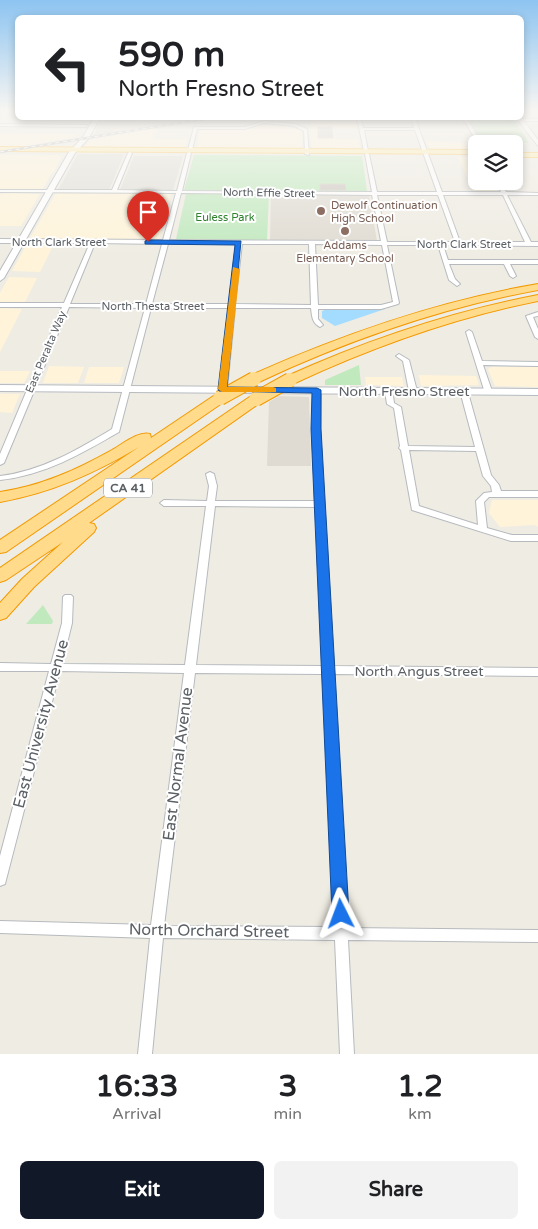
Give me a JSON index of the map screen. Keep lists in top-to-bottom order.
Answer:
{
  "streets": {
    "highway": ["CA 41"],
    "main road": ["North Fresno Street"],
    "street": [
      "North Effie Street",
      "North Clark Street",
      "North Thesta Street",
      "East Peralta Way",
      "North Angus Street",
      "East University Avenue",
      "East Normal Avenue",
      "North Orchard Street"
    ]
  },
  "crossings": [
    ["North Clark Street", "East Peralta Way"],
    ["North Thesta Street", "East Peralta Way"],
    ["East Peralta Way", "North Fresno Street"],
    ["North Fresno Street", "CA 41"],
    ["North Angus Street", "East University Avenue"],
    ["North Angus Street", "East Normal Avenue"],
    ["East Normal Avenue", "North Orchard Street"]
  ],
  "parks": ["Euless Park"],
  "places": ["Dewolf Continuation High School", "Addams Elementary School"],
  "page": {
    "turn": ["590 m", "North Fresno Street"],
    "eta": [
      "16:33",
      "Arrival",
      "3",
      "min",
      "1.2",
      "km"
    ],
    "buttons": ["Exit", "Share"]
  }
}
